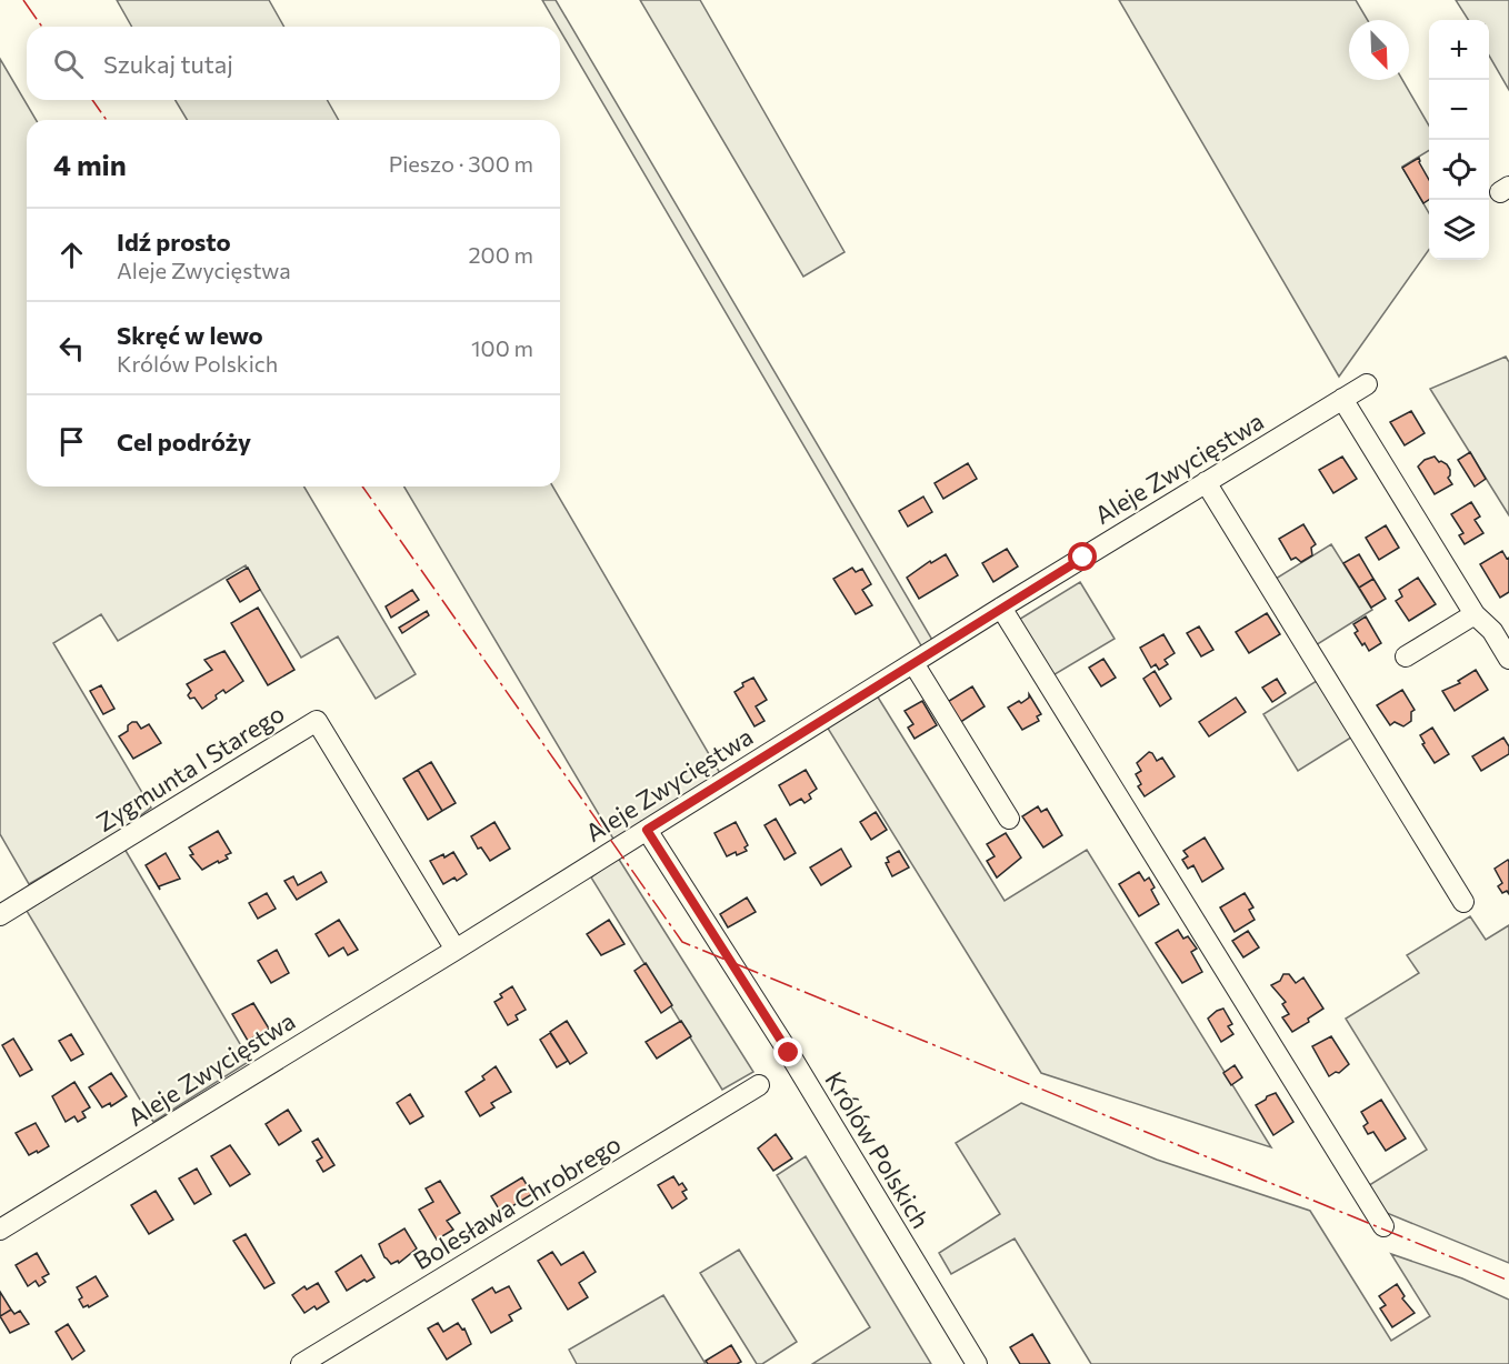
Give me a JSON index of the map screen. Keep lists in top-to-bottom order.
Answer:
{
  "streets": {
    "street": [
      "Aleje Zwycięstwa",
      "Zygmunta I Starego",
      "Królów Polskich",
      "Bolesława Chrobrego"
    ]
  },
  "crossings": [
    ["Aleje Zwycięstwa", "Zygmunta I Starego"],
    ["Aleje Zwycięstwa", "Królów Polskich"]
  ],
  "north": "bottom right",
  "page": {
    "map_buttons": ["+", "−"],
    "search": "Szukaj tutaj",
    "heading": ["4 min", "Pieszo · 300 m"],
    "list": [
      ["Idź prosto", "Aleje Zwycięstwa", "200 m"],
      ["Skręć w lewo", "Królów Polskich", "100 m"],
      "Cel podróży"
    ]
  }
}
